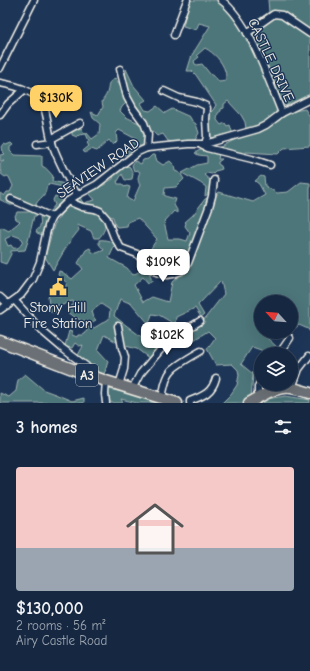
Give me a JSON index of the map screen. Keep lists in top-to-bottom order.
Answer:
{
  "streets": {
    "main road": ["A3"],
    "street": ["CASTLE DRIVE", "SEAVIEW ROAD"]
  },
  "crossings": [
    ["CASTLE DRIVE", "SEAVIEW ROAD"]
  ],
  "places": {
    "public building": ["Stony Hill Fire Station"]
  },
  "north": "top left",
  "page": {
    "price": ["$130K", "$109K", "$102K"],
    "heading": "3 homes",
    "list": [
      {
        "name": "$130,000",
        "note": "2 rooms · 56 m² · Airy Castle Road"
      }
    ]
  }
}
